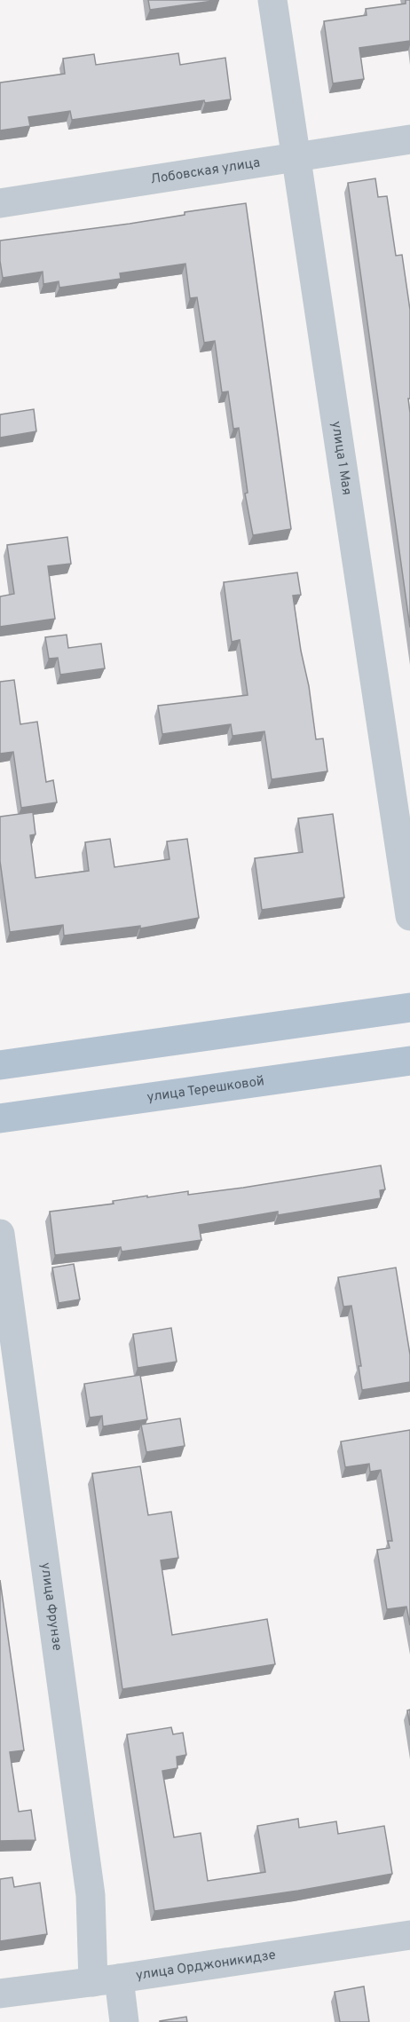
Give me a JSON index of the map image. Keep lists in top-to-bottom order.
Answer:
{
  "streets": {
    "main road": ["улица Терешковой"],
    "street": [
      "Лобовская улица",
      "улица 1 Мая",
      "улица Фрунзе",
      "улица Орджоникидзе"
    ]
  },
  "crossings": [
    ["Лобовская улица", "улица 1 Мая"],
    ["улица Фрунзе", "улица Орджоникидзе"]
  ]
}
